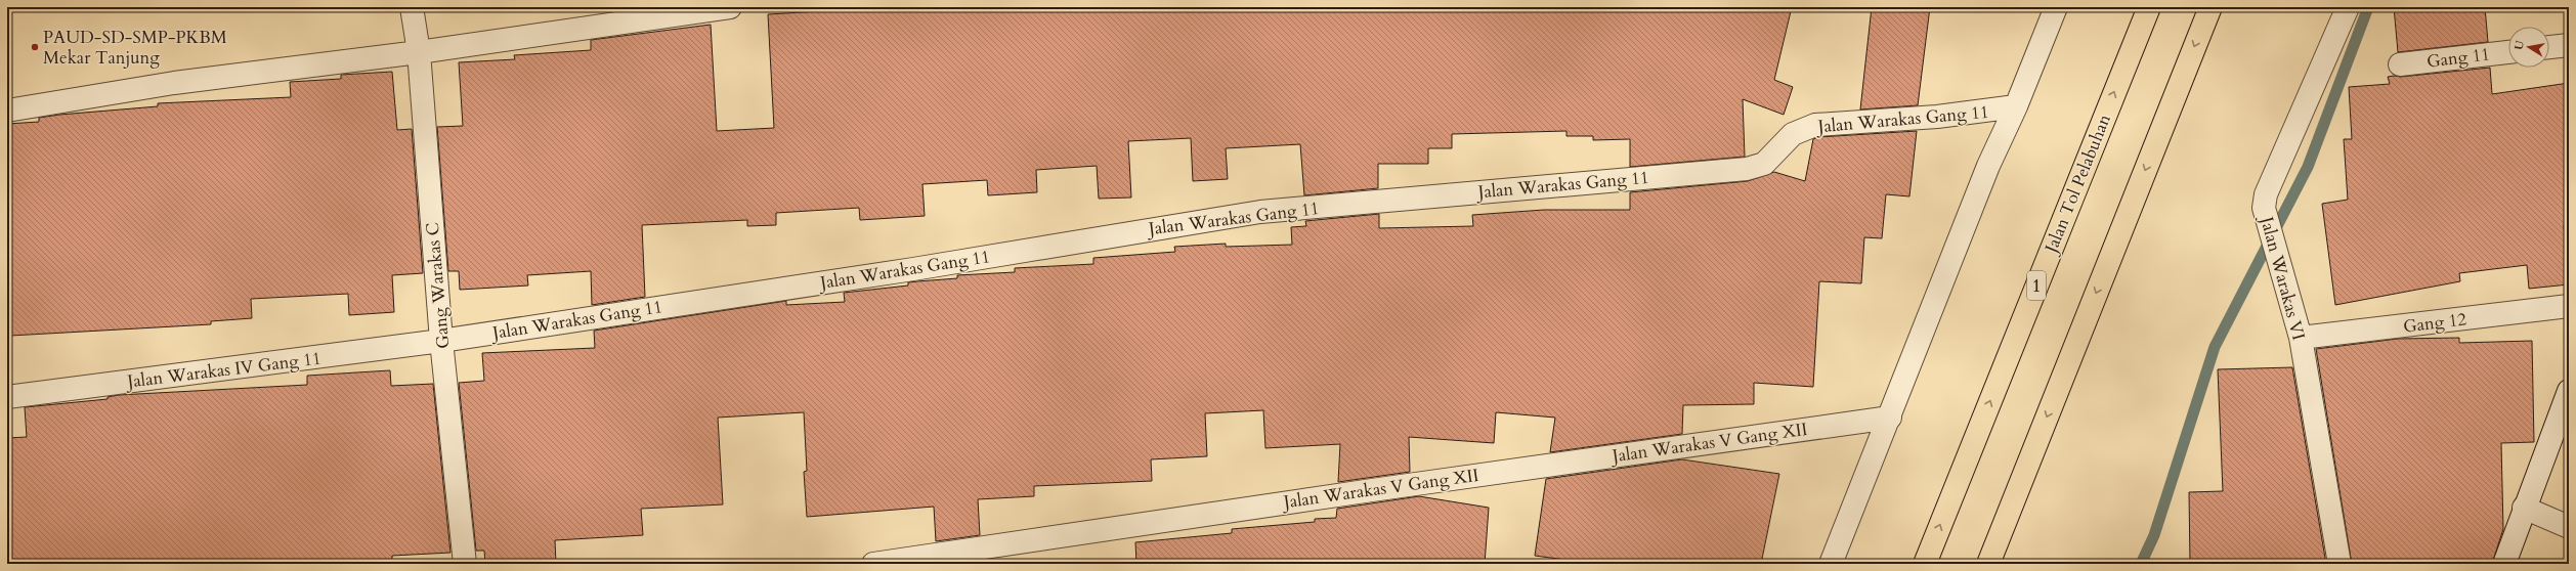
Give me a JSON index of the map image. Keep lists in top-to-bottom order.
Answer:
{
  "streets": {
    "highway": ["Jalan Tol Pelabuhan", "1"],
    "street": [
      "Gang 11",
      "Jalan Warakas Gang 11",
      "Jalan Warakas VI",
      "Gang Warakas C",
      "Gang 12",
      "Jalan Warakas IV Gang 11",
      "Jalan Warakas V Gang XII"
    ]
  },
  "crossings": [
    ["Jalan Warakas Gang 11", "Gang Warakas C"],
    ["Jalan Warakas Gang 11", "Jalan Warakas IV Gang 11"],
    ["Jalan Warakas VI", "Gang 12"],
    ["Gang Warakas C", "Jalan Warakas IV Gang 11"]
  ],
  "places": ["PAUD-SD-SMP-PKBM Mekar Tanjung"],
  "north": "left"
}
